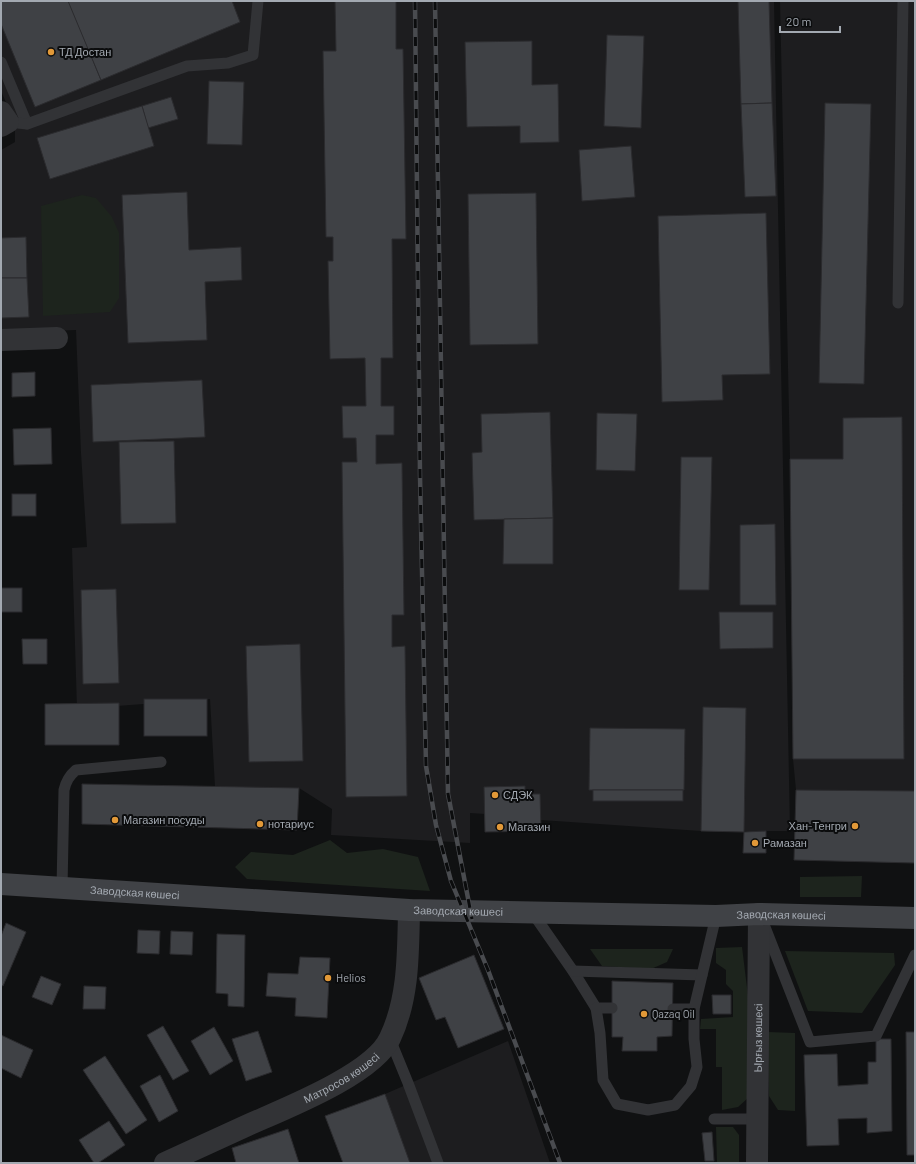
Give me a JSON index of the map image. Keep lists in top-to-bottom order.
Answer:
{
  "streets": {
    "street": ["Заводская көшесі", "Ырғыз көшесі", "Матросов көшесі"]
  },
  "crossings": [
    ["Заводская көшесі", "Ырғыз көшесі"],
    ["Заводская көшесі", "Матросов көшесі"]
  ],
  "places": [
    "ТД Достан",
    "СДЭК",
    "Магазин посуды",
    "нотариус",
    "Хан-Тенгри",
    "Магазин",
    "Рамазан",
    "Helios",
    "Qazaq Oil"
  ],
  "scale_bar": "20 m"
}
